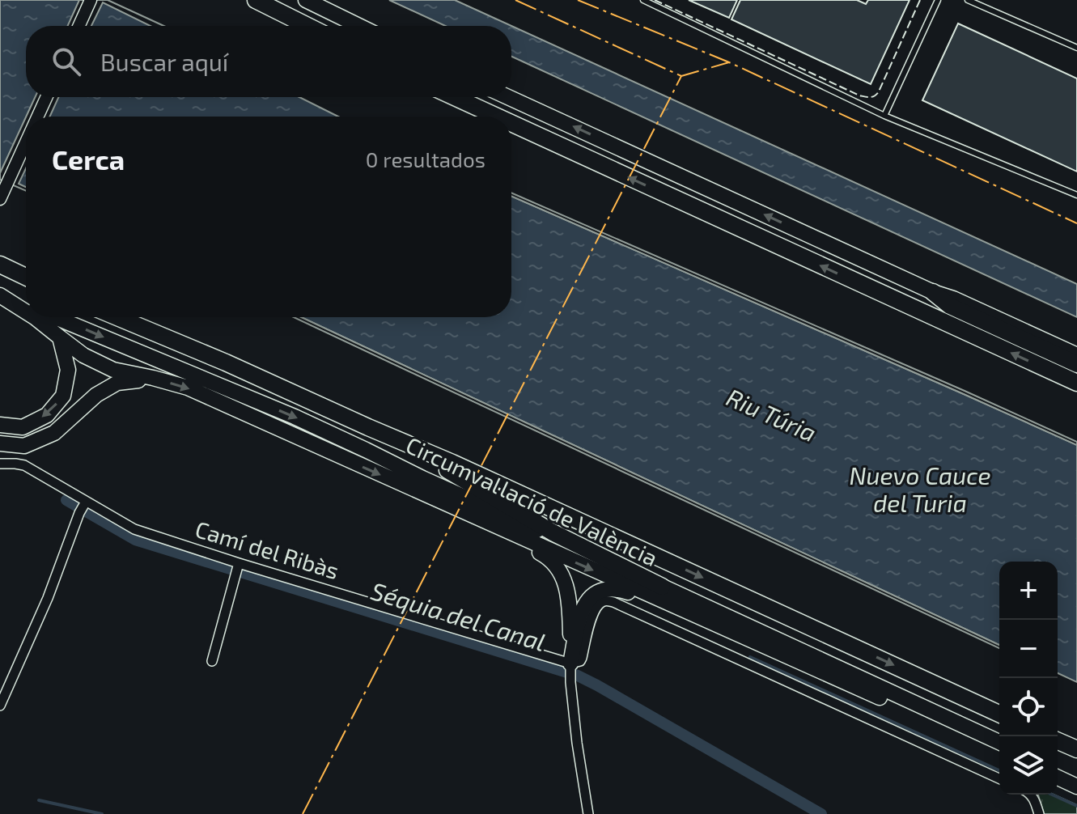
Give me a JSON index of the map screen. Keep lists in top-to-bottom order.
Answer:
{
  "streets": {
    "highway": ["Circumval·lació de València"],
    "street": ["Camí del Ribàs"]
  },
  "water": ["Riu Túria", "Nuevo Cauce del Turia", "Séquia del Canal"],
  "page": {
    "search": "Buscar aquí",
    "heading": ["Cerca", "0 resultados"],
    "map_buttons": ["+", "−"]
  }
}
